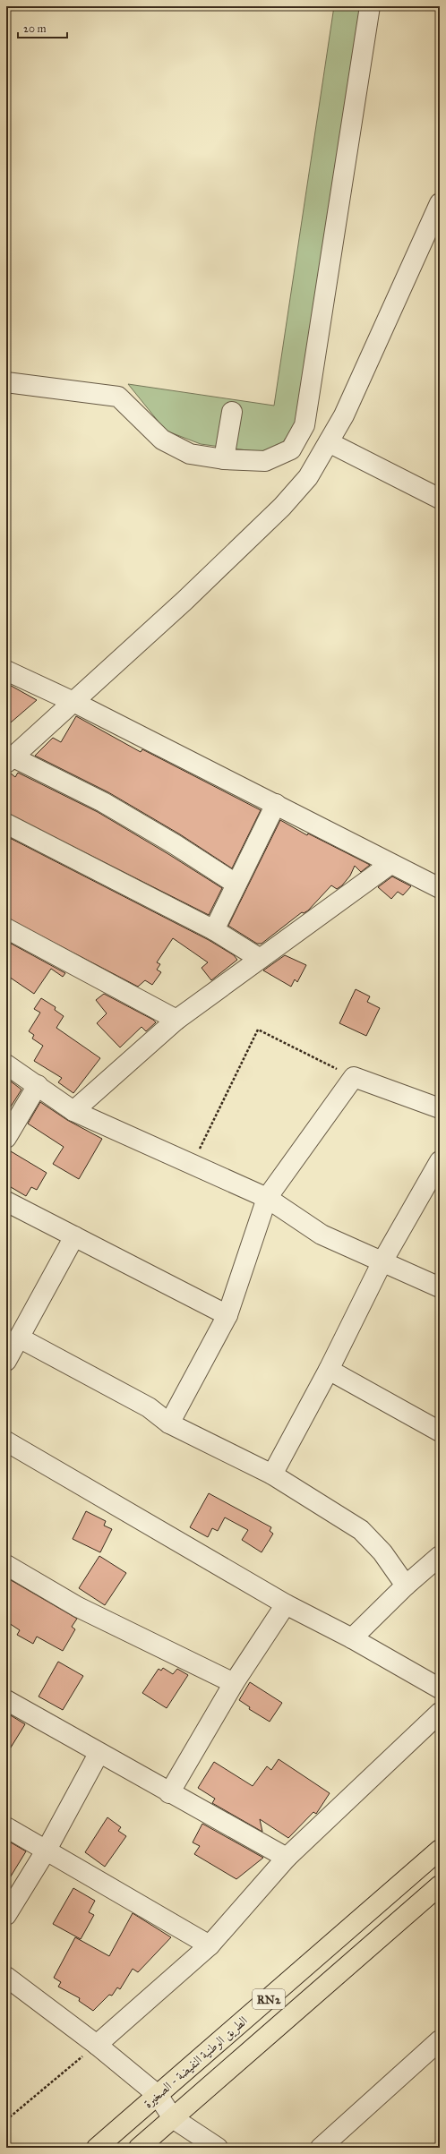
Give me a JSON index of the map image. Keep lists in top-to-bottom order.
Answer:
{
  "streets": {
    "highway": ["RN2", "الطريق الوطنية النفيضة - الصخيرة"]
  },
  "scale_bar": "20 m"
}
